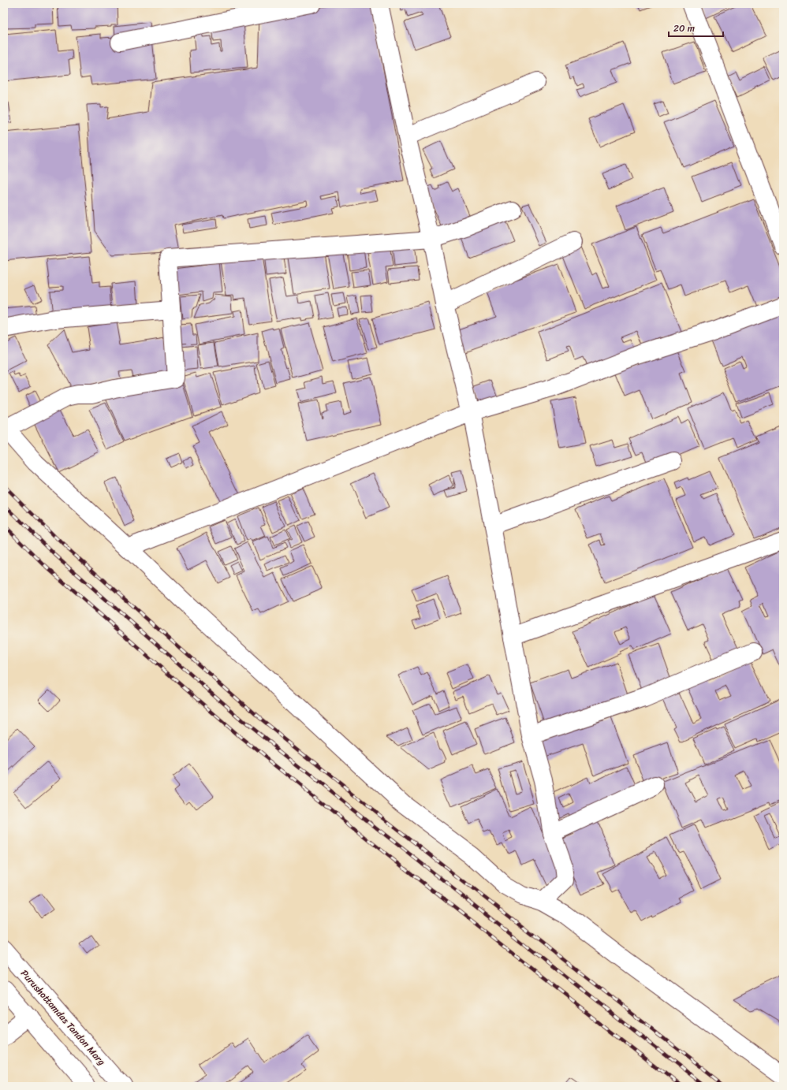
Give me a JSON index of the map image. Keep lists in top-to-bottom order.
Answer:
{
  "streets": {
    "street": ["Purushottamdas Tandon Marg"]
  },
  "scale_bar": "20 m"
}
